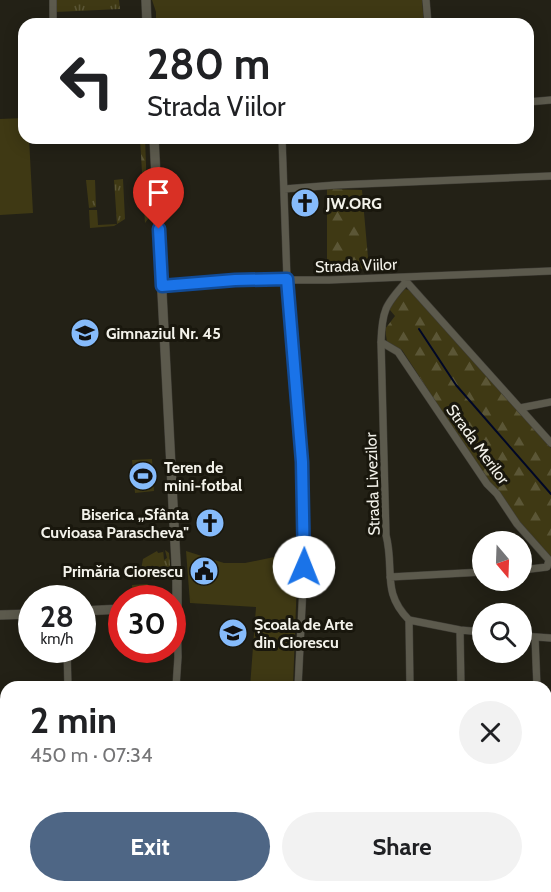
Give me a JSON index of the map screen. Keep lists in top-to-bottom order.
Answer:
{
  "streets": {
    "street": ["Strada Viilor", "Strada Merilor", "Strada Livezilor"]
  },
  "crossings": [
    ["Strada Viilor", "Strada Livezilor"],
    ["Strada Merilor", "Strada Livezilor"]
  ],
  "places": {
    "church": ["JW.ORG", "Biserica „Sfânta Cuvioasa Parascheva\""],
    "school or university": ["Gimnaziul Nr. 45", "Școala de Arte din Ciorescu"],
    "sports": ["Teren de mini-fotbal"],
    "public building": ["Primăria Ciorescu"]
  },
  "north": "bottom",
  "page": {
    "turn": ["280 m", "Strada Viilor"],
    "speed": "28 km/h",
    "limit": "30",
    "heading": ["2 min", "450 m · 07:34"],
    "buttons": ["Exit", "Share"]
  }
}
